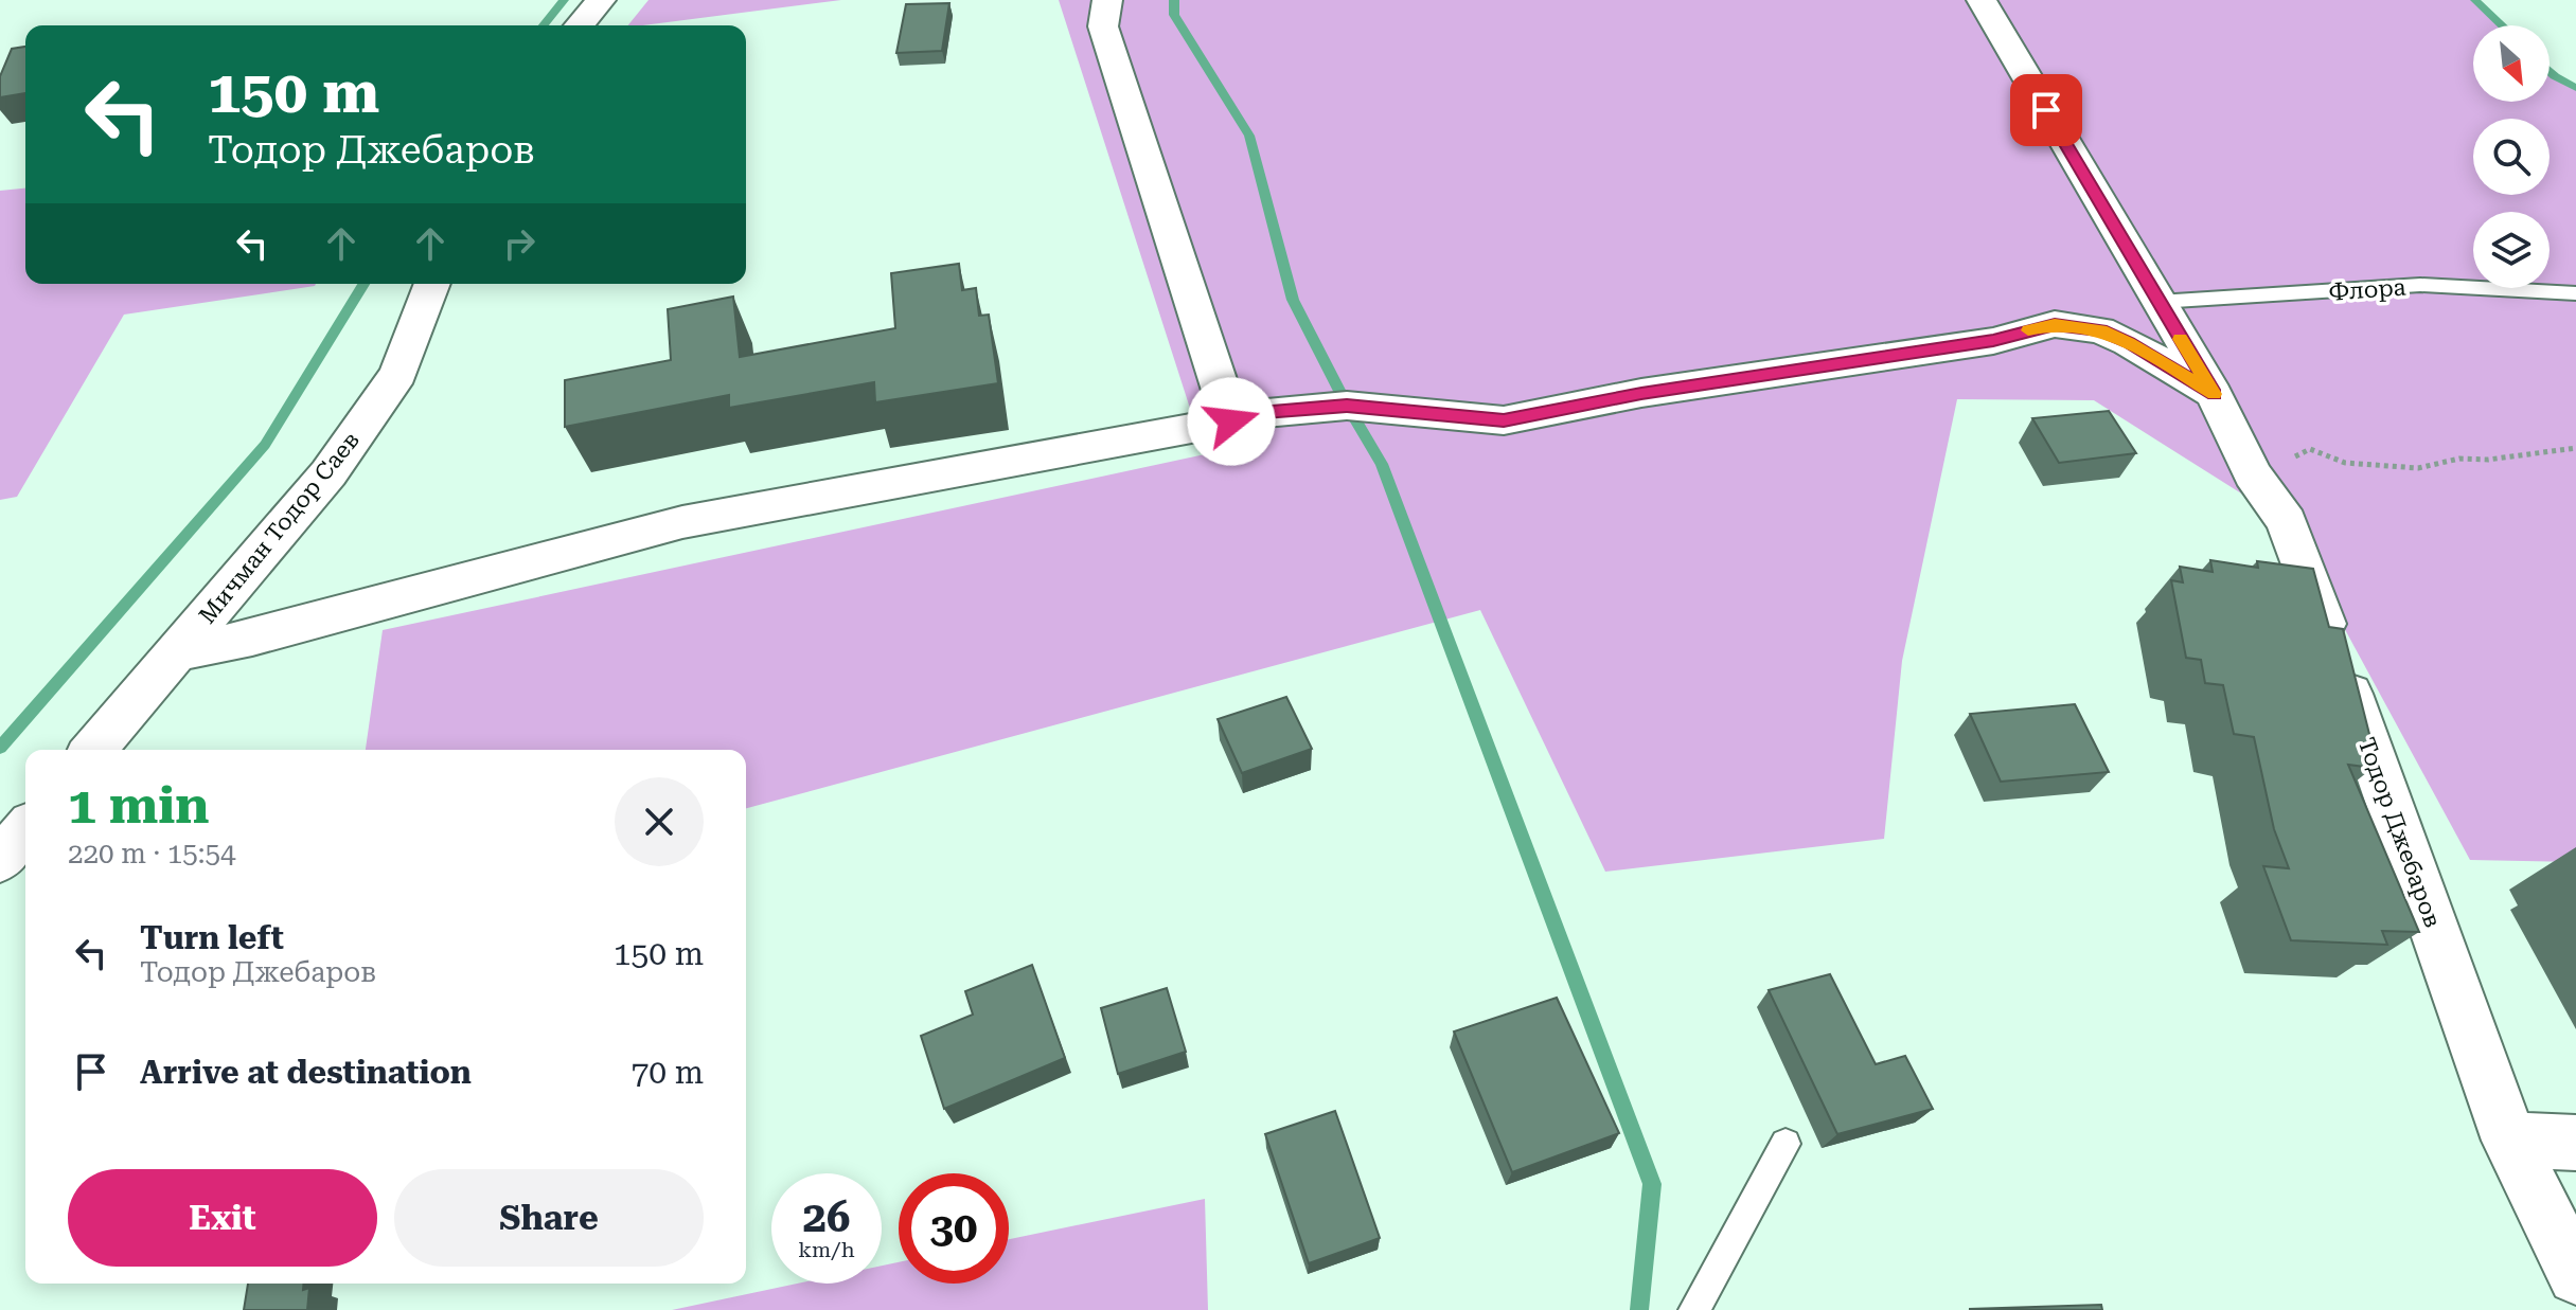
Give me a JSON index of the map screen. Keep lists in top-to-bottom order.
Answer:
{
  "streets": {
    "street": ["Мичман Тодор Саев", "Тодор Джебаров"],
    "lane": ["Флора"]
  },
  "crossings": [
    ["Флора", "Тодор Джебаров"]
  ],
  "north": "bottom right",
  "page": {
    "turn": ["150 m", "Тодор Джебаров"],
    "heading": ["1 min", "220 m · 15:54"],
    "list": [
      {
        "name": "Turn left",
        "note": "Тодор Джебаров",
        "value": "150 m"
      },
      {
        "name": "Arrive at destination",
        "value": "70 m"
      }
    ],
    "buttons": ["Exit", "Share"],
    "speed": "26 km/h",
    "limit": "30"
  }
}
